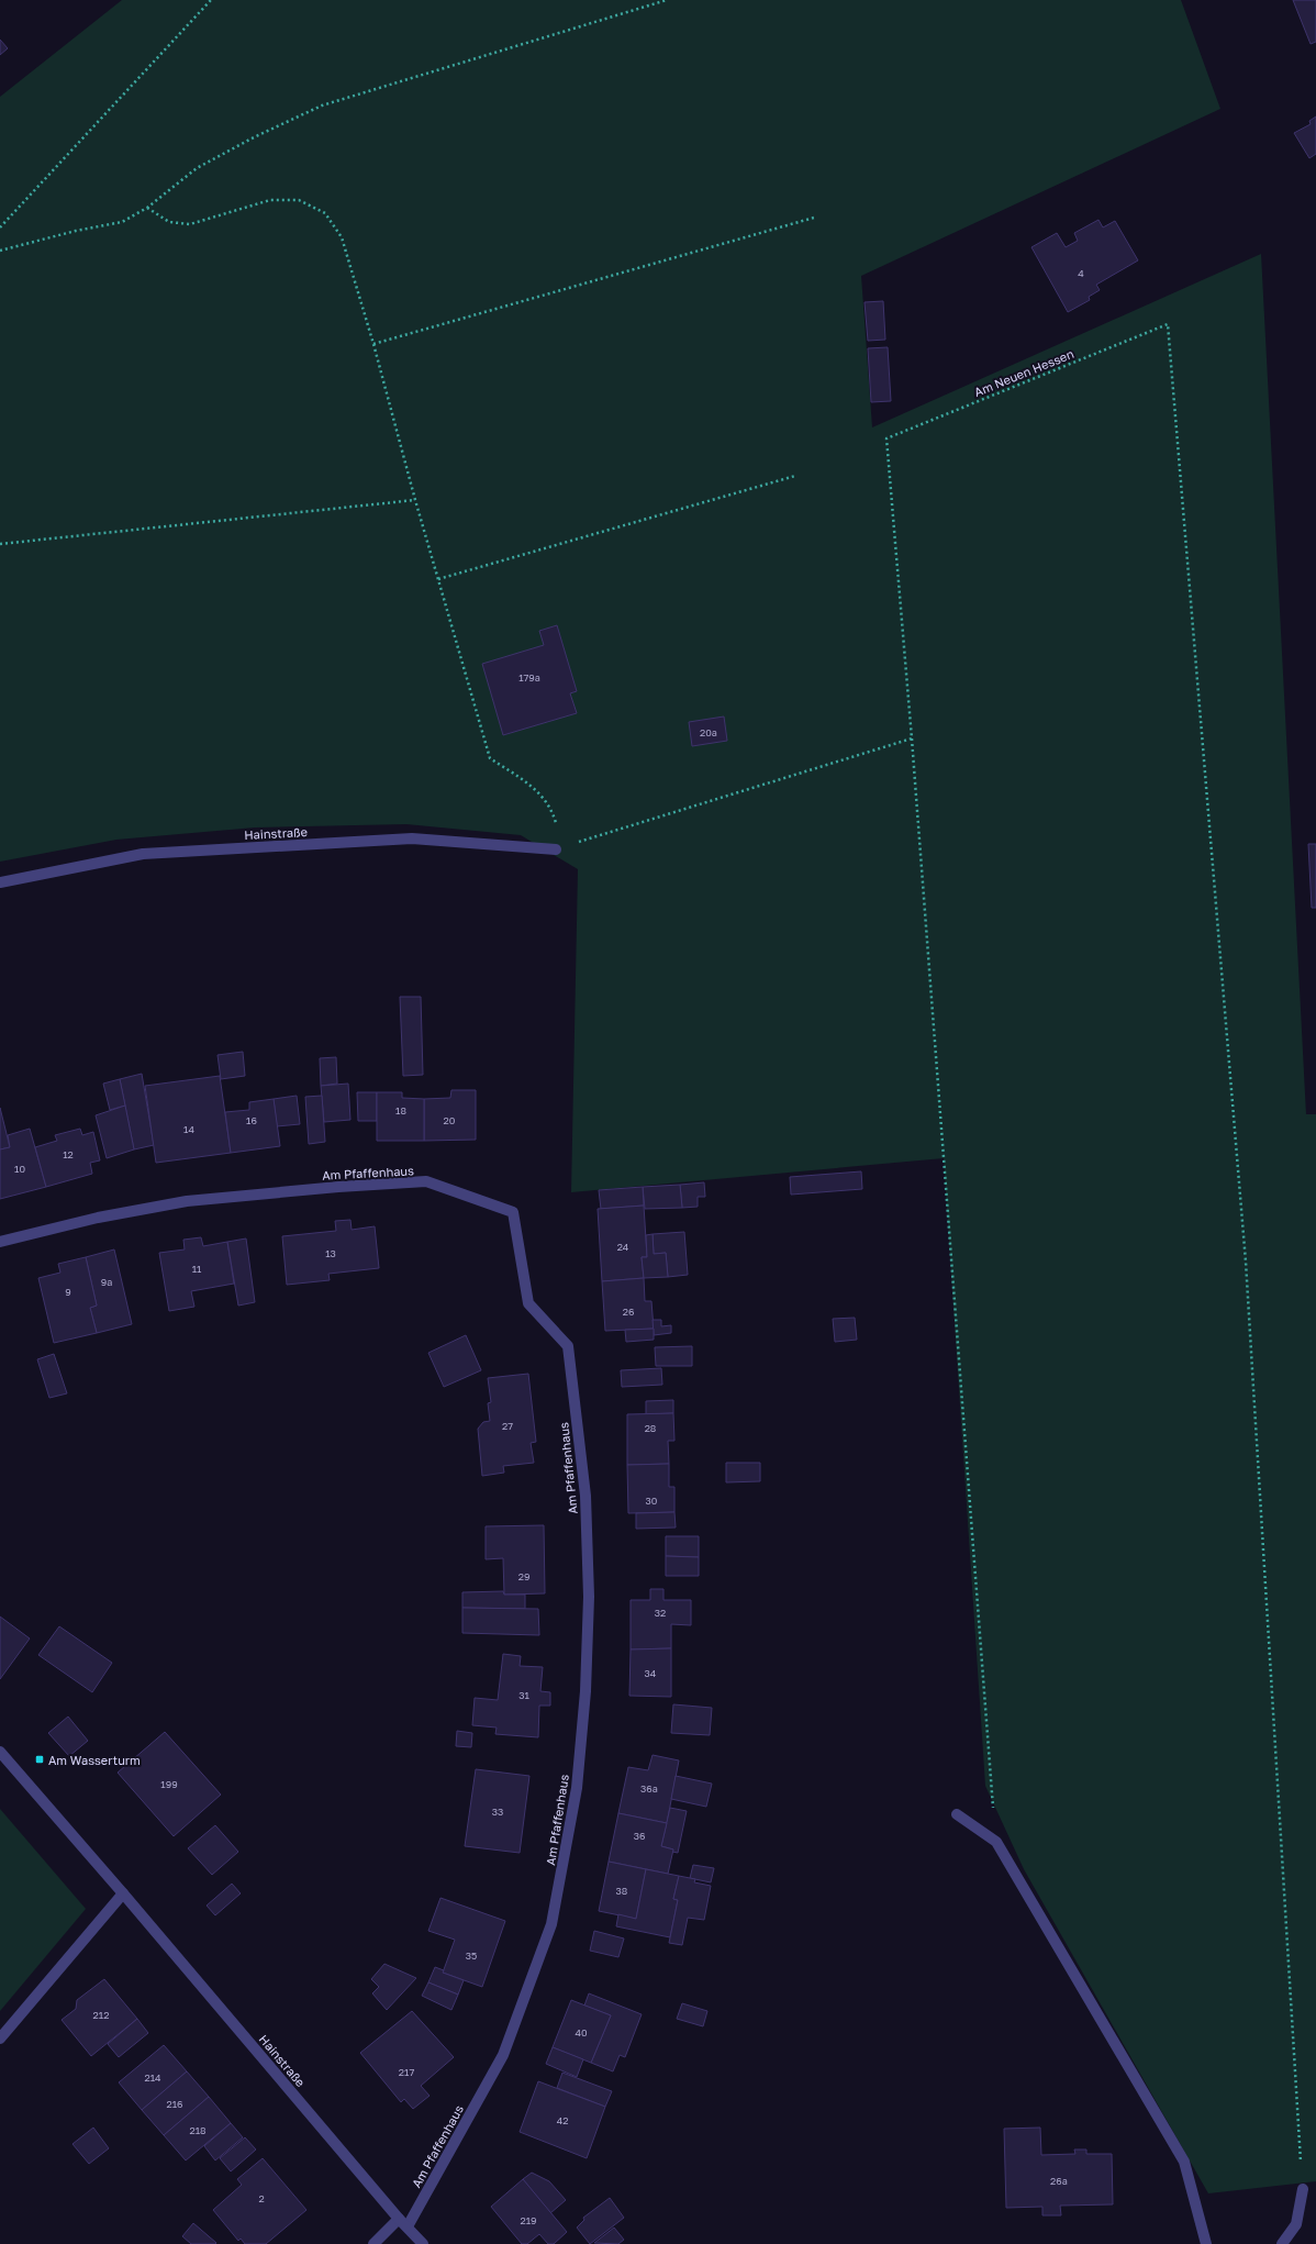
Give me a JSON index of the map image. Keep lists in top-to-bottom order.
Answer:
{
  "streets": {
    "street": ["Hainstraße", "Am Pfaffenhaus"],
    "path": ["Am Neuen Hessen"]
  },
  "crossings": [
    ["Hainstraße", "Am Pfaffenhaus"]
  ],
  "places": {
    "transit": ["Am Wasserturm"]
  },
  "house_numbers": [
    "4",
    "179a",
    "20a",
    "18",
    "16",
    "20",
    "14",
    "12",
    "10",
    "24",
    "13",
    "11",
    "9a",
    "9",
    "26",
    "27",
    "28",
    "30",
    "29",
    "32",
    "34",
    "31",
    "199",
    "36a",
    "33",
    "36",
    "38",
    "35",
    "212",
    "40",
    "217",
    "214",
    "216",
    "42",
    "218",
    "26a",
    "2",
    "219"
  ]
}
